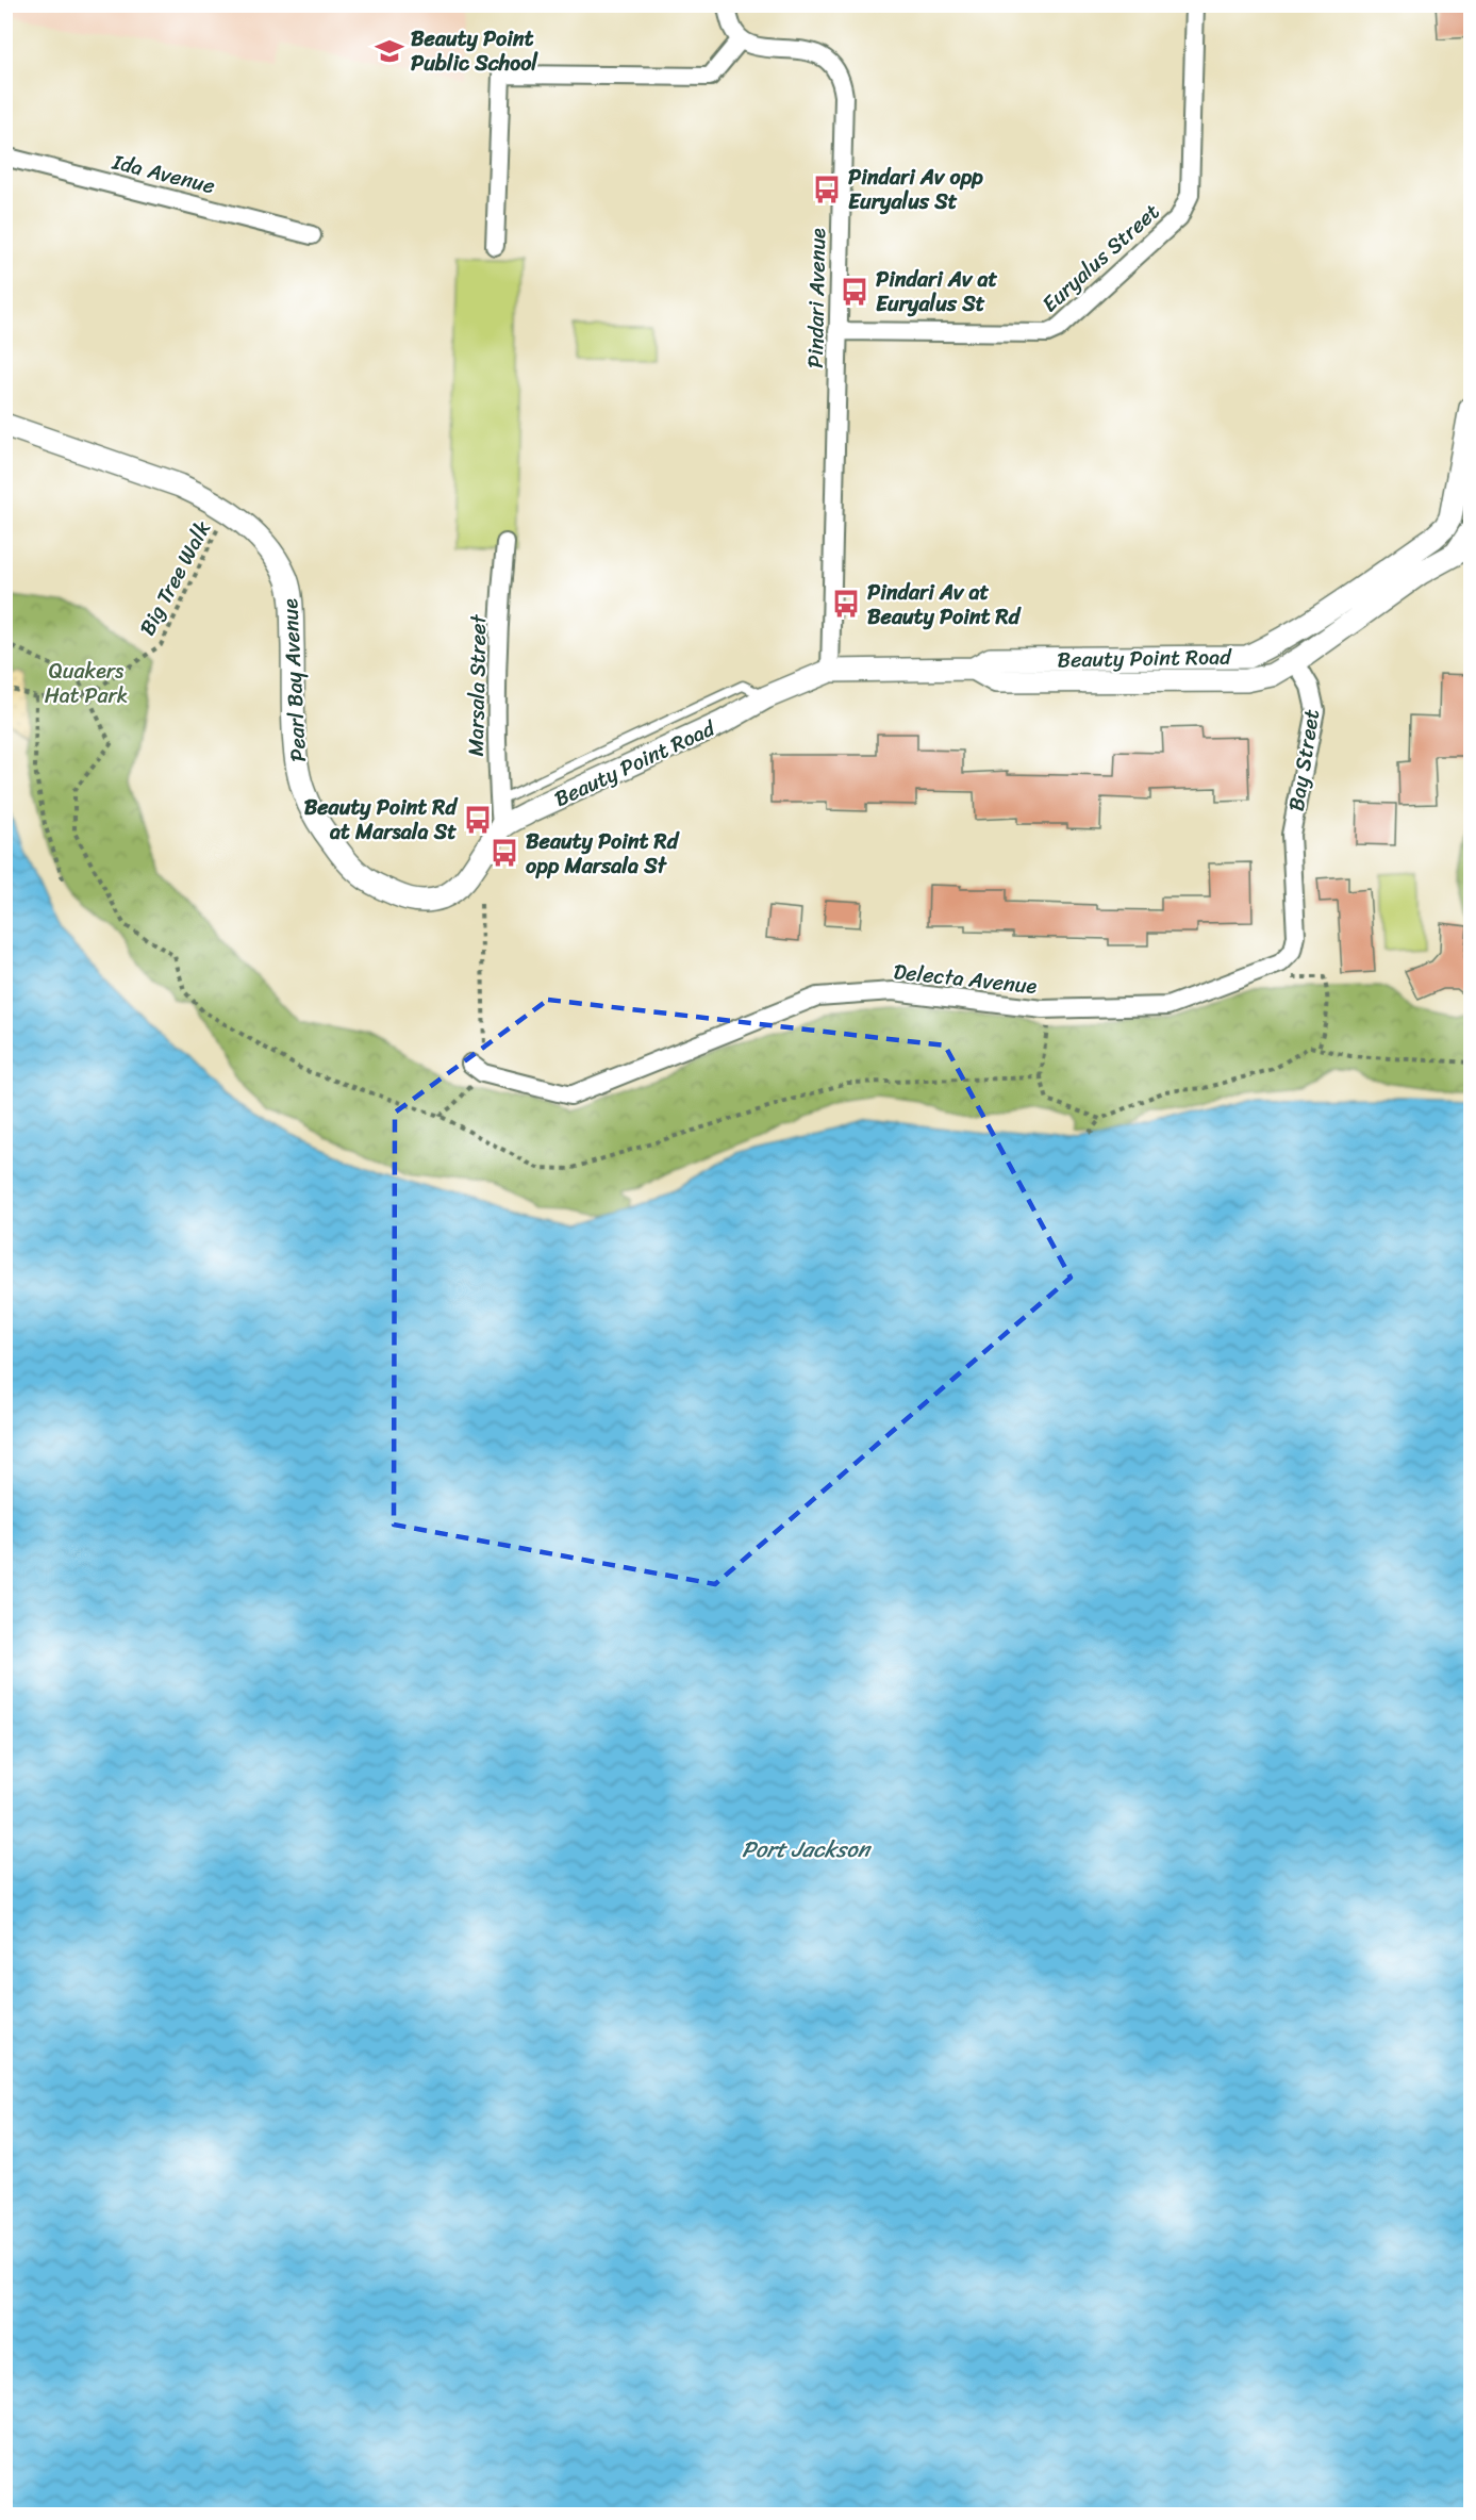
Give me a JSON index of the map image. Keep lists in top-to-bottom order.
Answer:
{
  "streets": {
    "street": [
      "Ida Avenue",
      "Euryalus Street",
      "Pindari Avenue",
      "Beauty Point Road",
      "Pearl Bay Avenue",
      "Marsala Street",
      "Bay Street",
      "Delecta Avenue"
    ],
    "path": ["Big Tree Walk"]
  },
  "crossings": [
    ["Euryalus Street", "Pindari Avenue"],
    ["Pindari Avenue", "Beauty Point Road"],
    ["Big Tree Walk", "Pearl Bay Avenue"],
    ["Beauty Point Road", "Pearl Bay Avenue"],
    ["Beauty Point Road", "Marsala Street"],
    ["Beauty Point Road", "Bay Street"],
    ["Pearl Bay Avenue", "Marsala Street"],
    ["Bay Street", "Delecta Avenue"]
  ],
  "water": ["Port Jackson"],
  "parks": ["Quakers Hat Park"],
  "places": {
    "school or university": ["Beauty Point Public School"],
    "bus stop": [
      "Pindari Av opp Euryalus St",
      "Pindari Av at Euryalus St",
      "Pindari Av at Beauty Point Rd",
      "Beauty Point Rd at Marsala St",
      "Beauty Point Rd opp Marsala St"
    ]
  }
}
